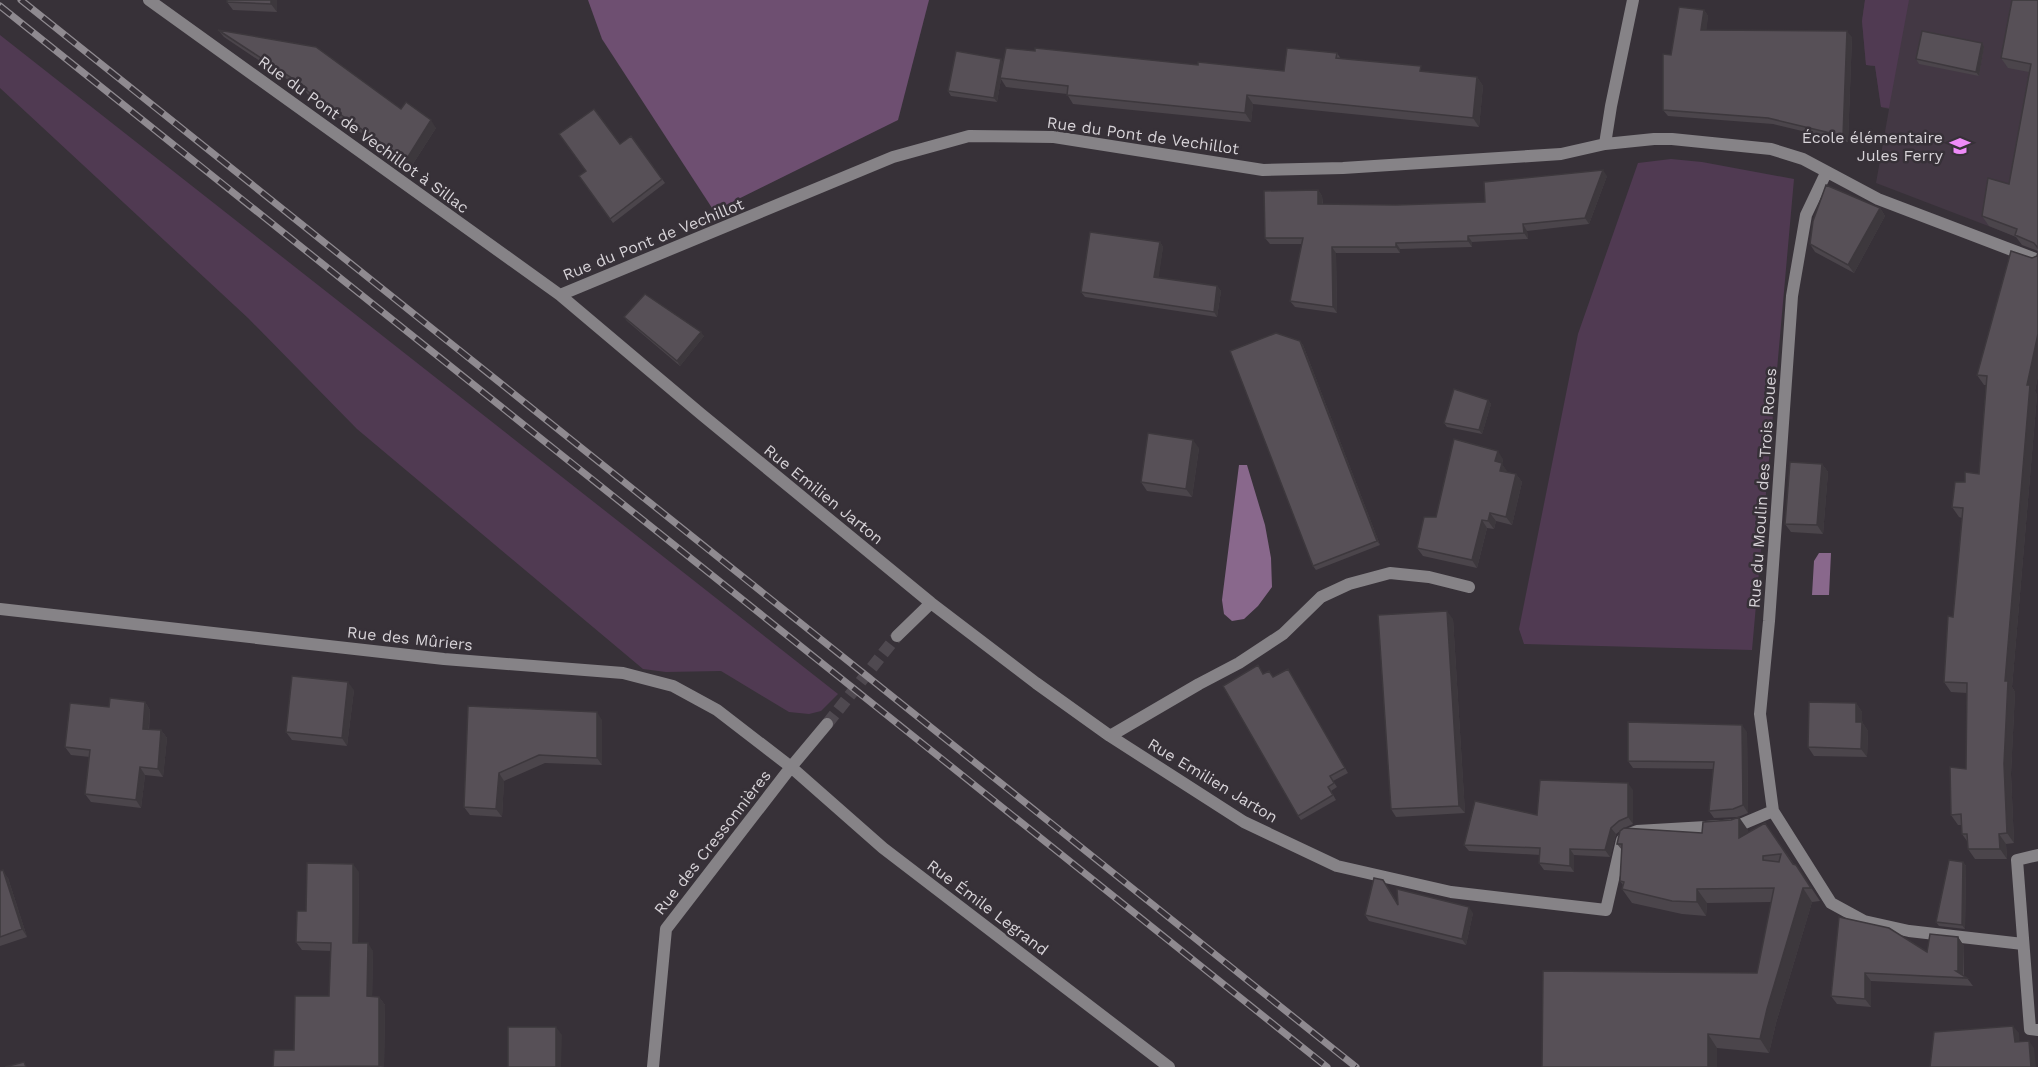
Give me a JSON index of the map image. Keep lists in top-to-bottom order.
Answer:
{
  "streets": {
    "street": [
      "Rue du Pont de Vechillot à Sillac",
      "Rue du Pont de Vechillot",
      "Rue du Moulin des Trois Roues",
      "Rue Emilien Jarton",
      "Rue des Mûriers",
      "Rue des Cressonnières",
      "Rue Émile Legrand"
    ]
  },
  "crossings": [
    ["Rue du Pont de Vechillot à Sillac", "Rue du Pont de Vechillot"],
    ["Rue du Pont de Vechillot à Sillac", "Rue Emilien Jarton"],
    ["Rue du Pont de Vechillot", "Rue du Moulin des Trois Roues"],
    ["Rue du Pont de Vechillot", "Rue Emilien Jarton"],
    ["Rue du Moulin des Trois Roues", "Rue Emilien Jarton"],
    ["Rue des Mûriers", "Rue des Cressonnières"],
    ["Rue des Mûriers", "Rue Émile Legrand"],
    ["Rue des Cressonnières", "Rue Émile Legrand"]
  ],
  "places": {
    "school or university": ["École élémentaire Jules Ferry"]
  }
}
